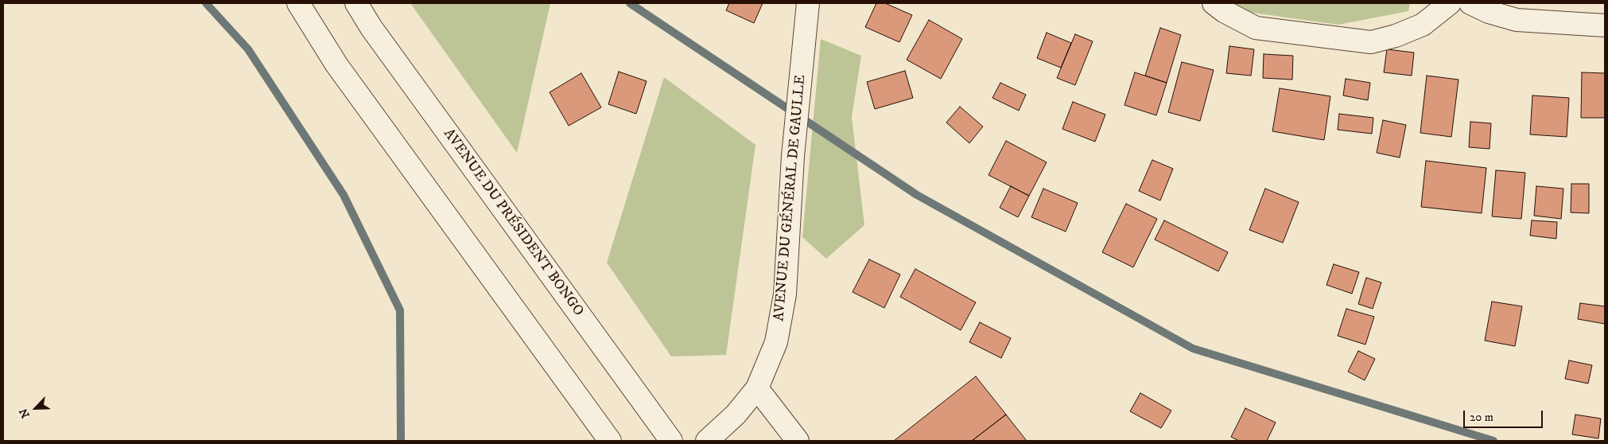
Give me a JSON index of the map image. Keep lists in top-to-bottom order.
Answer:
{
  "streets": {
    "street": ["AVENUE DU GÉNÉRAL DE GAULLE", "AVENUE DU PRÉSIDENT BONGO"]
  },
  "scale_bar": "20 m",
  "north": "bottom left"
}
